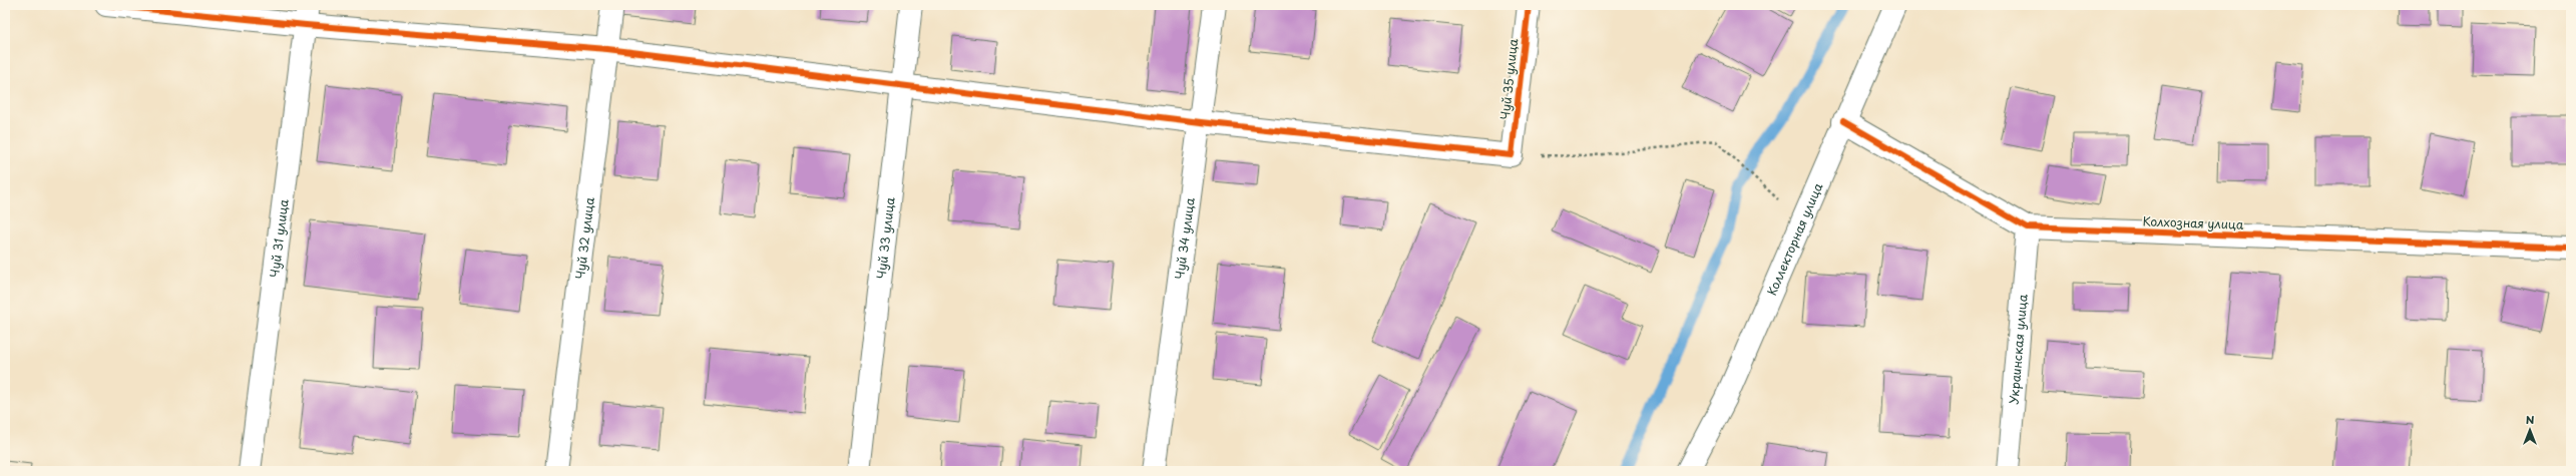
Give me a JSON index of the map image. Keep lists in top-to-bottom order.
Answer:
{
  "streets": {
    "street": [
      "Чуй 35 улица",
      "Колхозная улица",
      "Чуй 33 улица",
      "Чуй 31 улица",
      "Чуй 32 улица",
      "Чуй 34 улица",
      "Коллекторная улица",
      "Украинская улица"
    ]
  },
  "crossings": [
    ["Колхозная улица", "Коллекторная улица"],
    ["Колхозная улица", "Украинская улица"]
  ],
  "north": "top"
}
